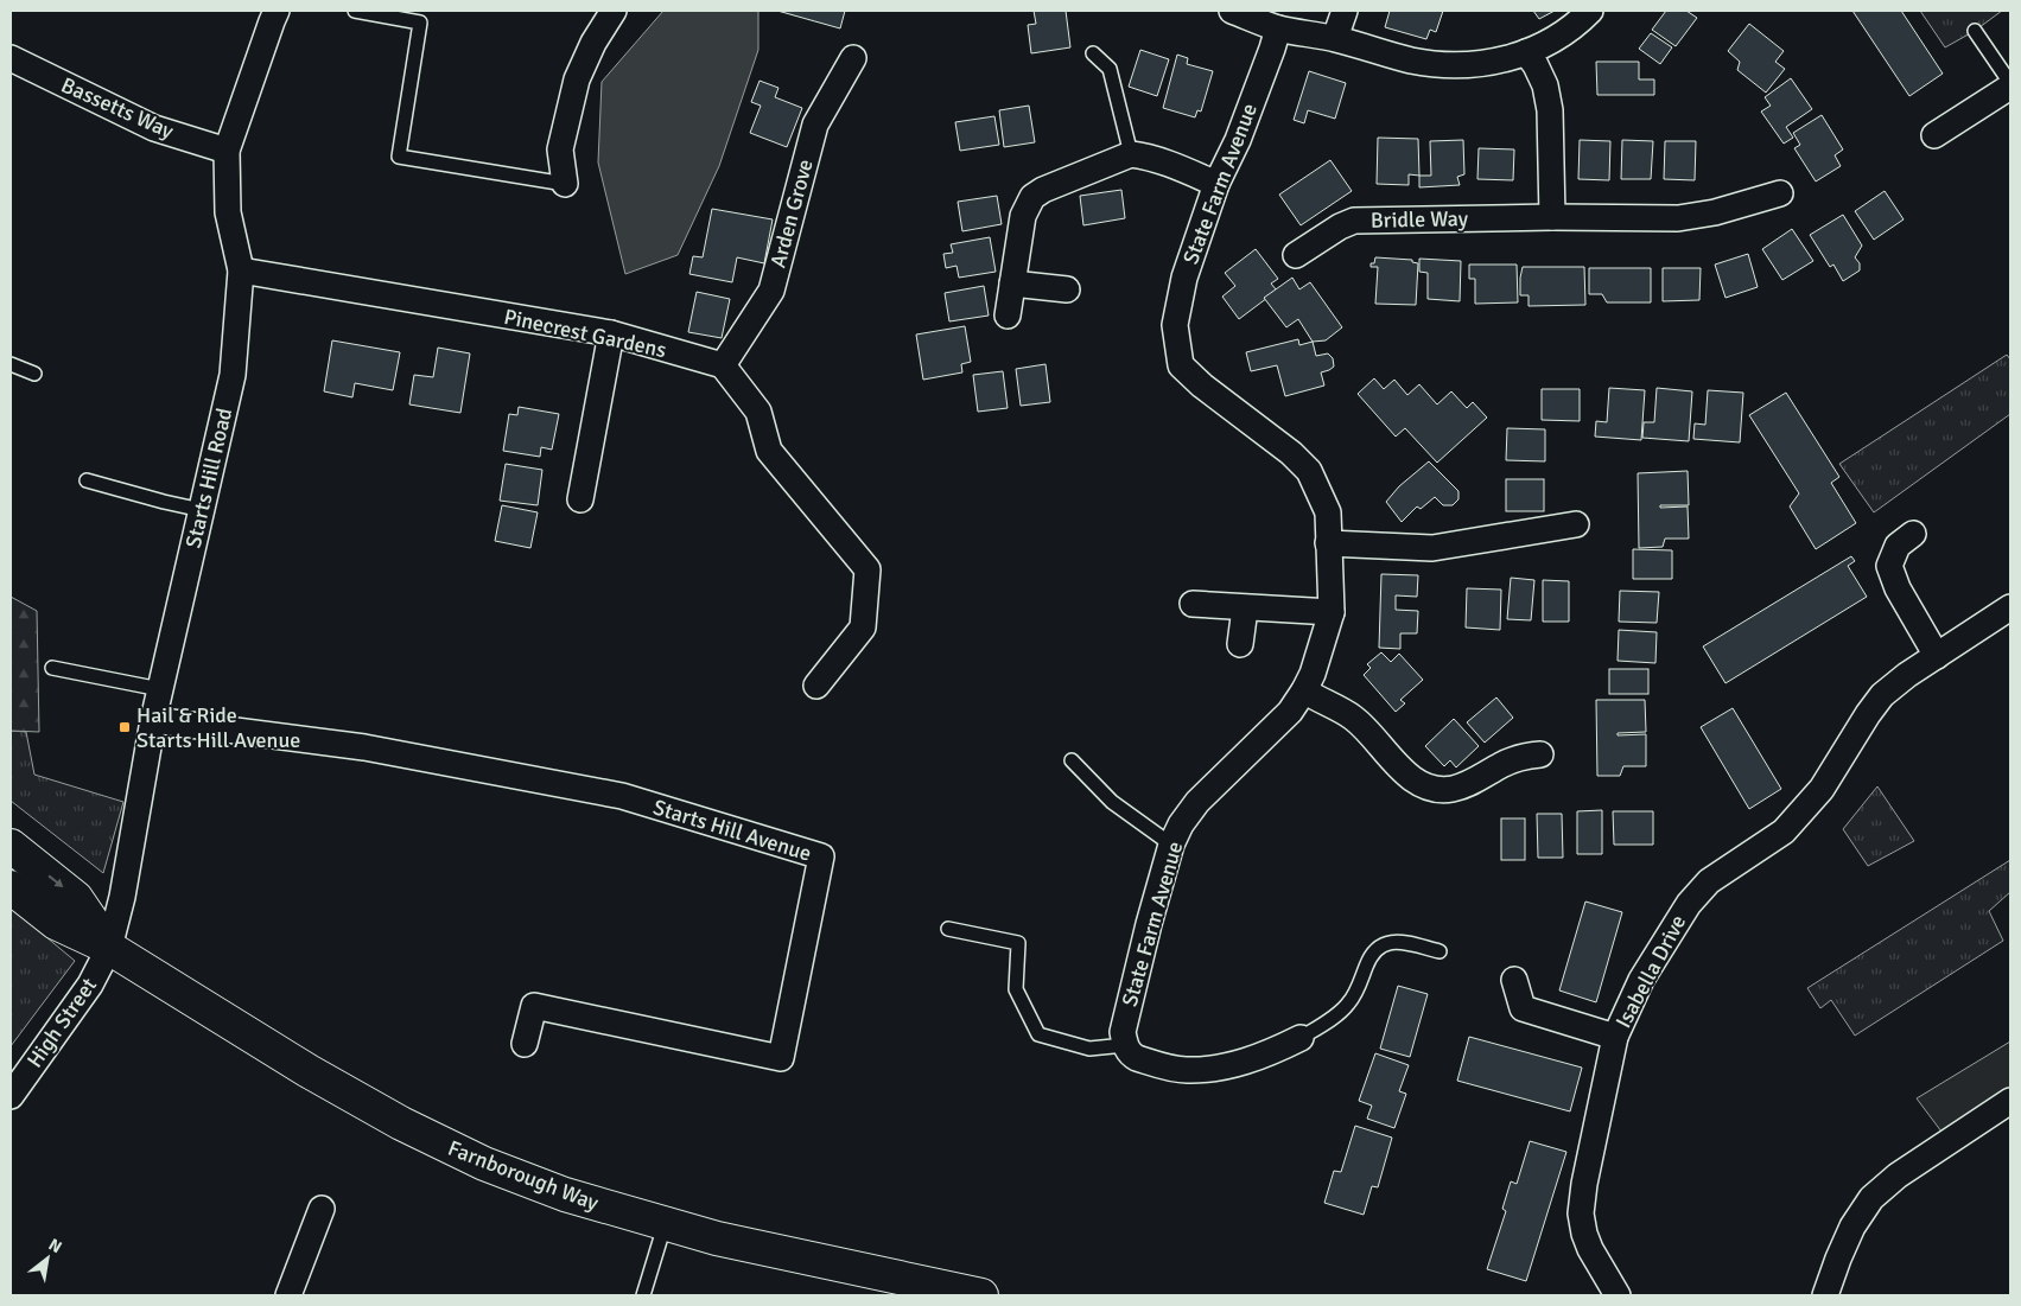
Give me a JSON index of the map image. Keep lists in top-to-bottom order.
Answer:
{
  "streets": {
    "highway": ["Farnborough Way"],
    "street": [
      "Bassetts Way",
      "State Farm Avenue",
      "Arden Grove",
      "Bridle Way",
      "Pinecrest Gardens",
      "Starts Hill Road",
      "Starts Hill Avenue",
      "Isabella Drive",
      "High Street"
    ]
  },
  "crossings": [
    ["Bassetts Way", "Starts Hill Road"],
    ["Arden Grove", "Pinecrest Gardens"],
    ["Pinecrest Gardens", "Starts Hill Road"],
    ["Starts Hill Road", "Starts Hill Avenue"],
    ["Starts Hill Road", "High Street"],
    ["Starts Hill Road", "Farnborough Way"],
    ["High Street", "Farnborough Way"]
  ],
  "places": {
    "transit": ["Hail & Ride Starts Hill Avenue"]
  },
  "north": "top right"
}
